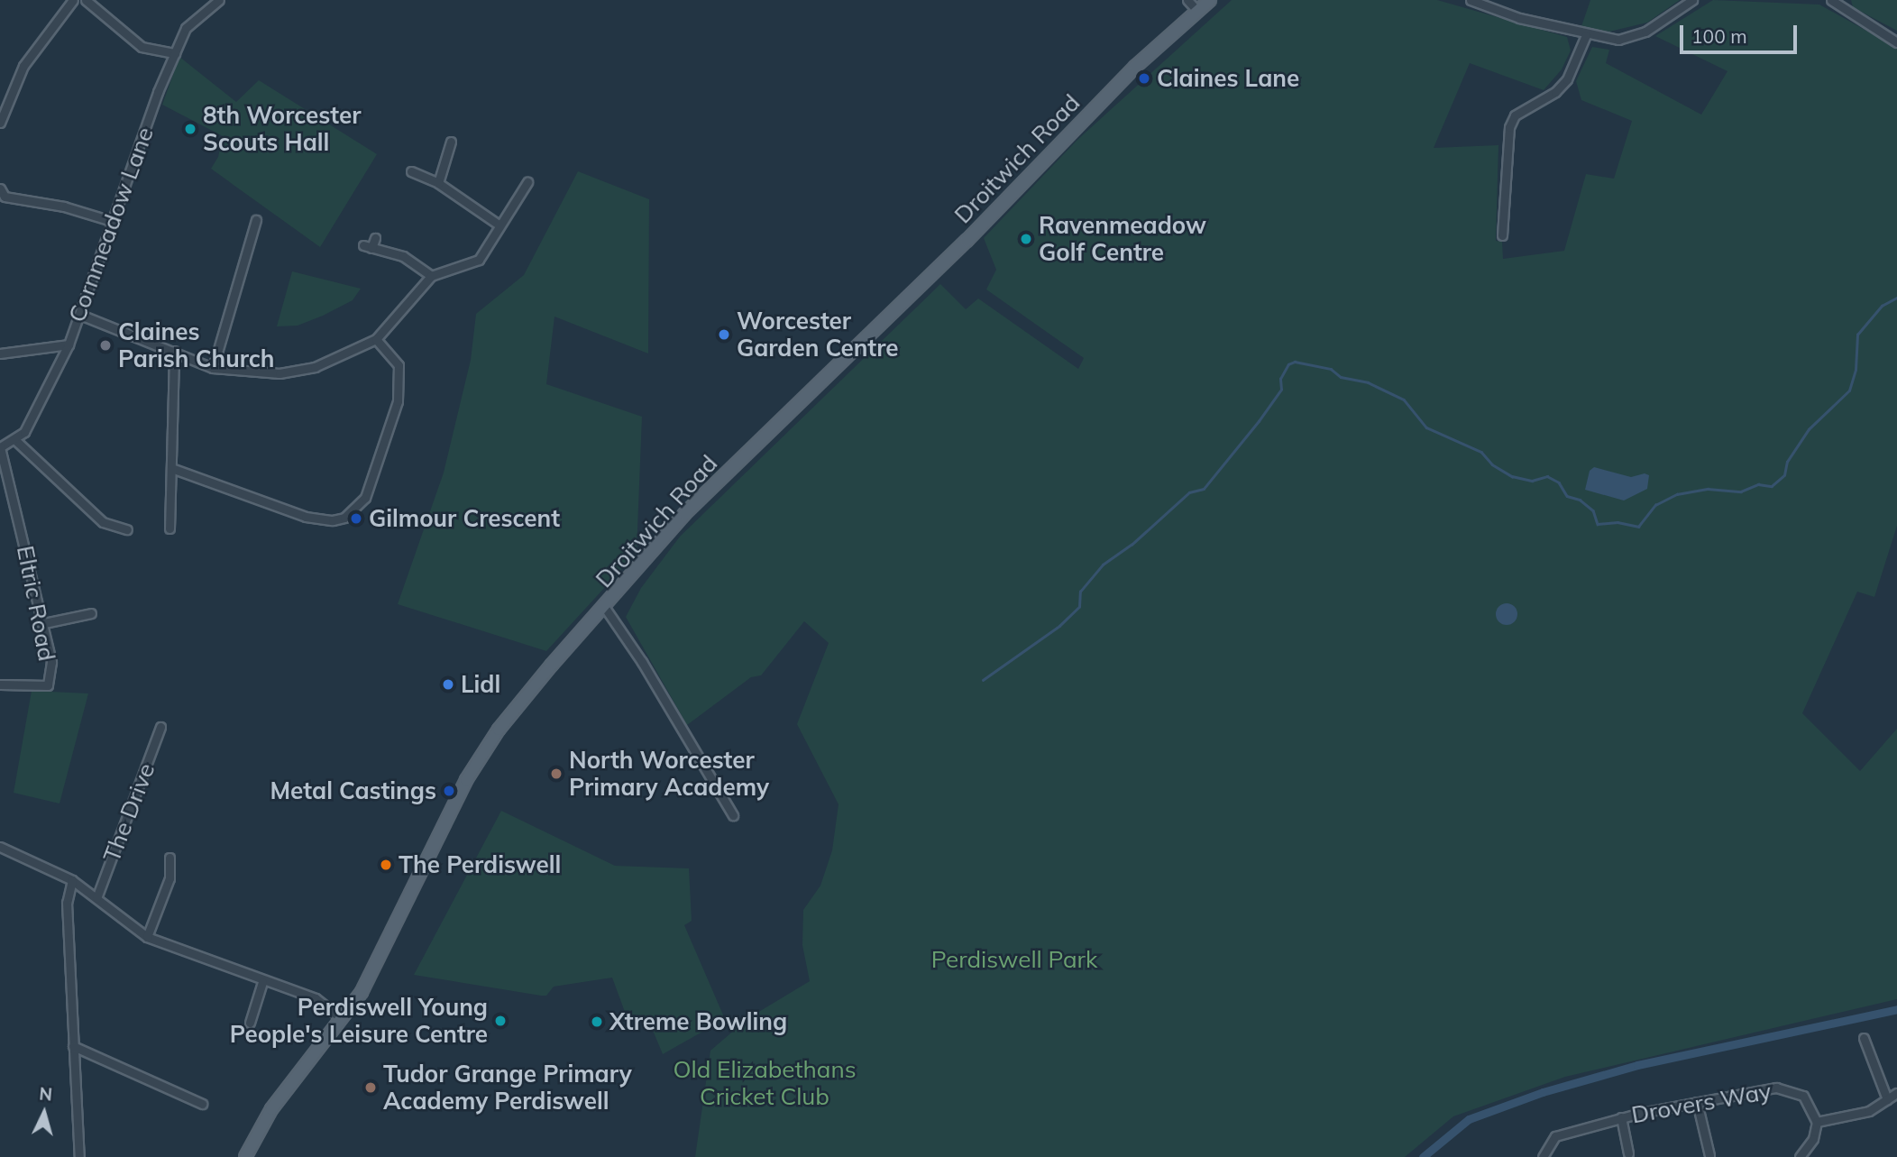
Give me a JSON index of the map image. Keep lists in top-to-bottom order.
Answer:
{
  "streets": {
    "main road": ["Droitwich Road"],
    "street": [
      "Cornmeadow Lane",
      "Eltric Road",
      "The Drive",
      "Drovers Way"
    ]
  },
  "parks": ["Perdiswell Park", "Old Elizabethans Cricket Club"],
  "places": [
    "Claines Lane",
    "8th Worcester Scouts Hall",
    "Ravenmeadow Golf Centre",
    "Worcester Garden Centre",
    "Claines Parish Church",
    "Gilmour Crescent",
    "Lidl",
    "North Worcester Primary Academy",
    "Metal Castings",
    "The Perdiswell",
    "Perdiswell Young People's Leisure Centre",
    "Xtreme Bowling",
    "Tudor Grange Primary Academy Perdiswell"
  ],
  "scale_bar": "100 m",
  "north": "top"
}
